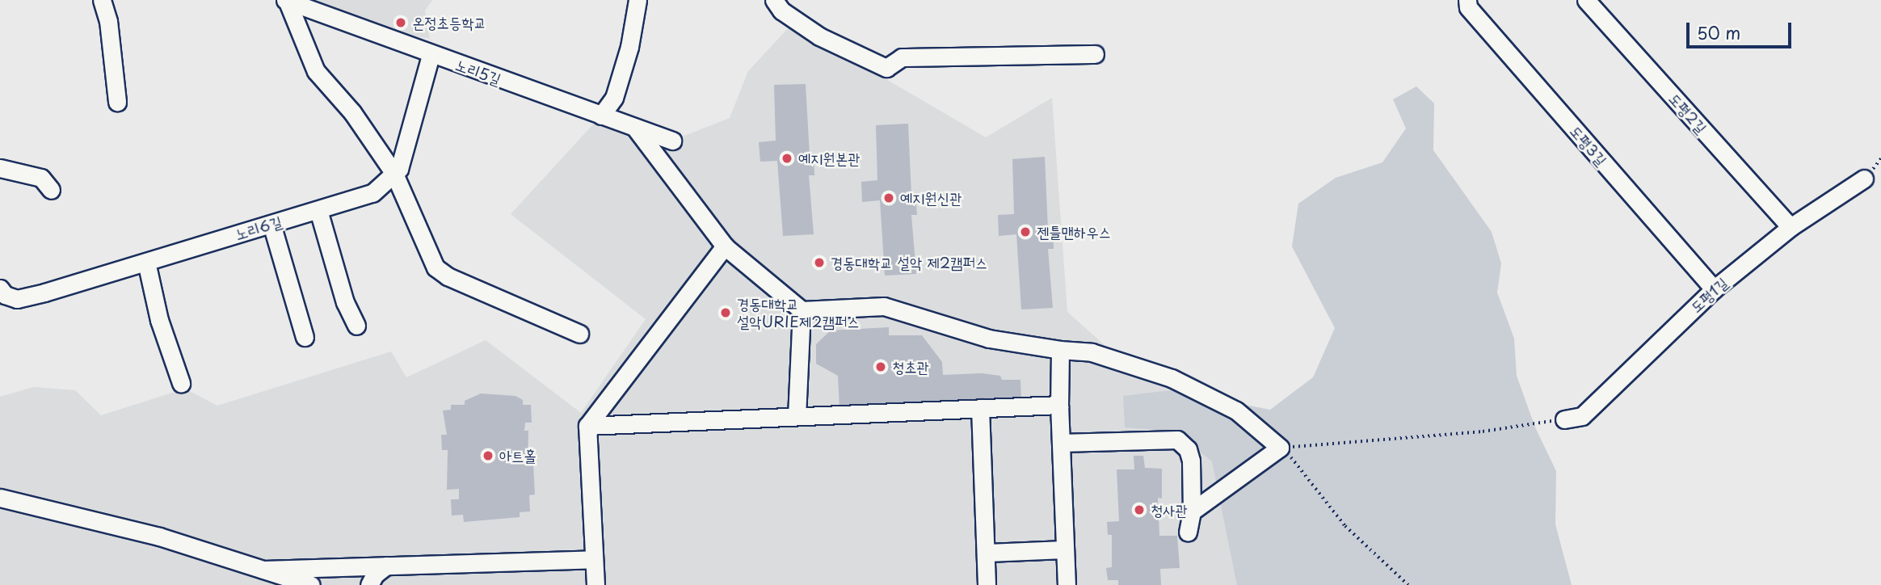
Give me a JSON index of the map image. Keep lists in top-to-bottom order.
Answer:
{
  "streets": {
    "street": [
      "노리5길",
      "도평2길",
      "도평3길",
      "노리6길",
      "도평1길"
    ]
  },
  "crossings": [
    ["노리5길", "노리6길"],
    ["도평2길", "도평1길"],
    ["도평3길", "도평1길"]
  ],
  "places": [
    "온정초등학교",
    "예지원본관",
    "예지원신관",
    "젠틀맨하우스",
    "경동대학교 설악 제2캠퍼스",
    "경동대학교 설악URIE제2캠퍼스",
    "청초관",
    "아트홀",
    "청사관"
  ],
  "scale_bar": "50 m"
}
